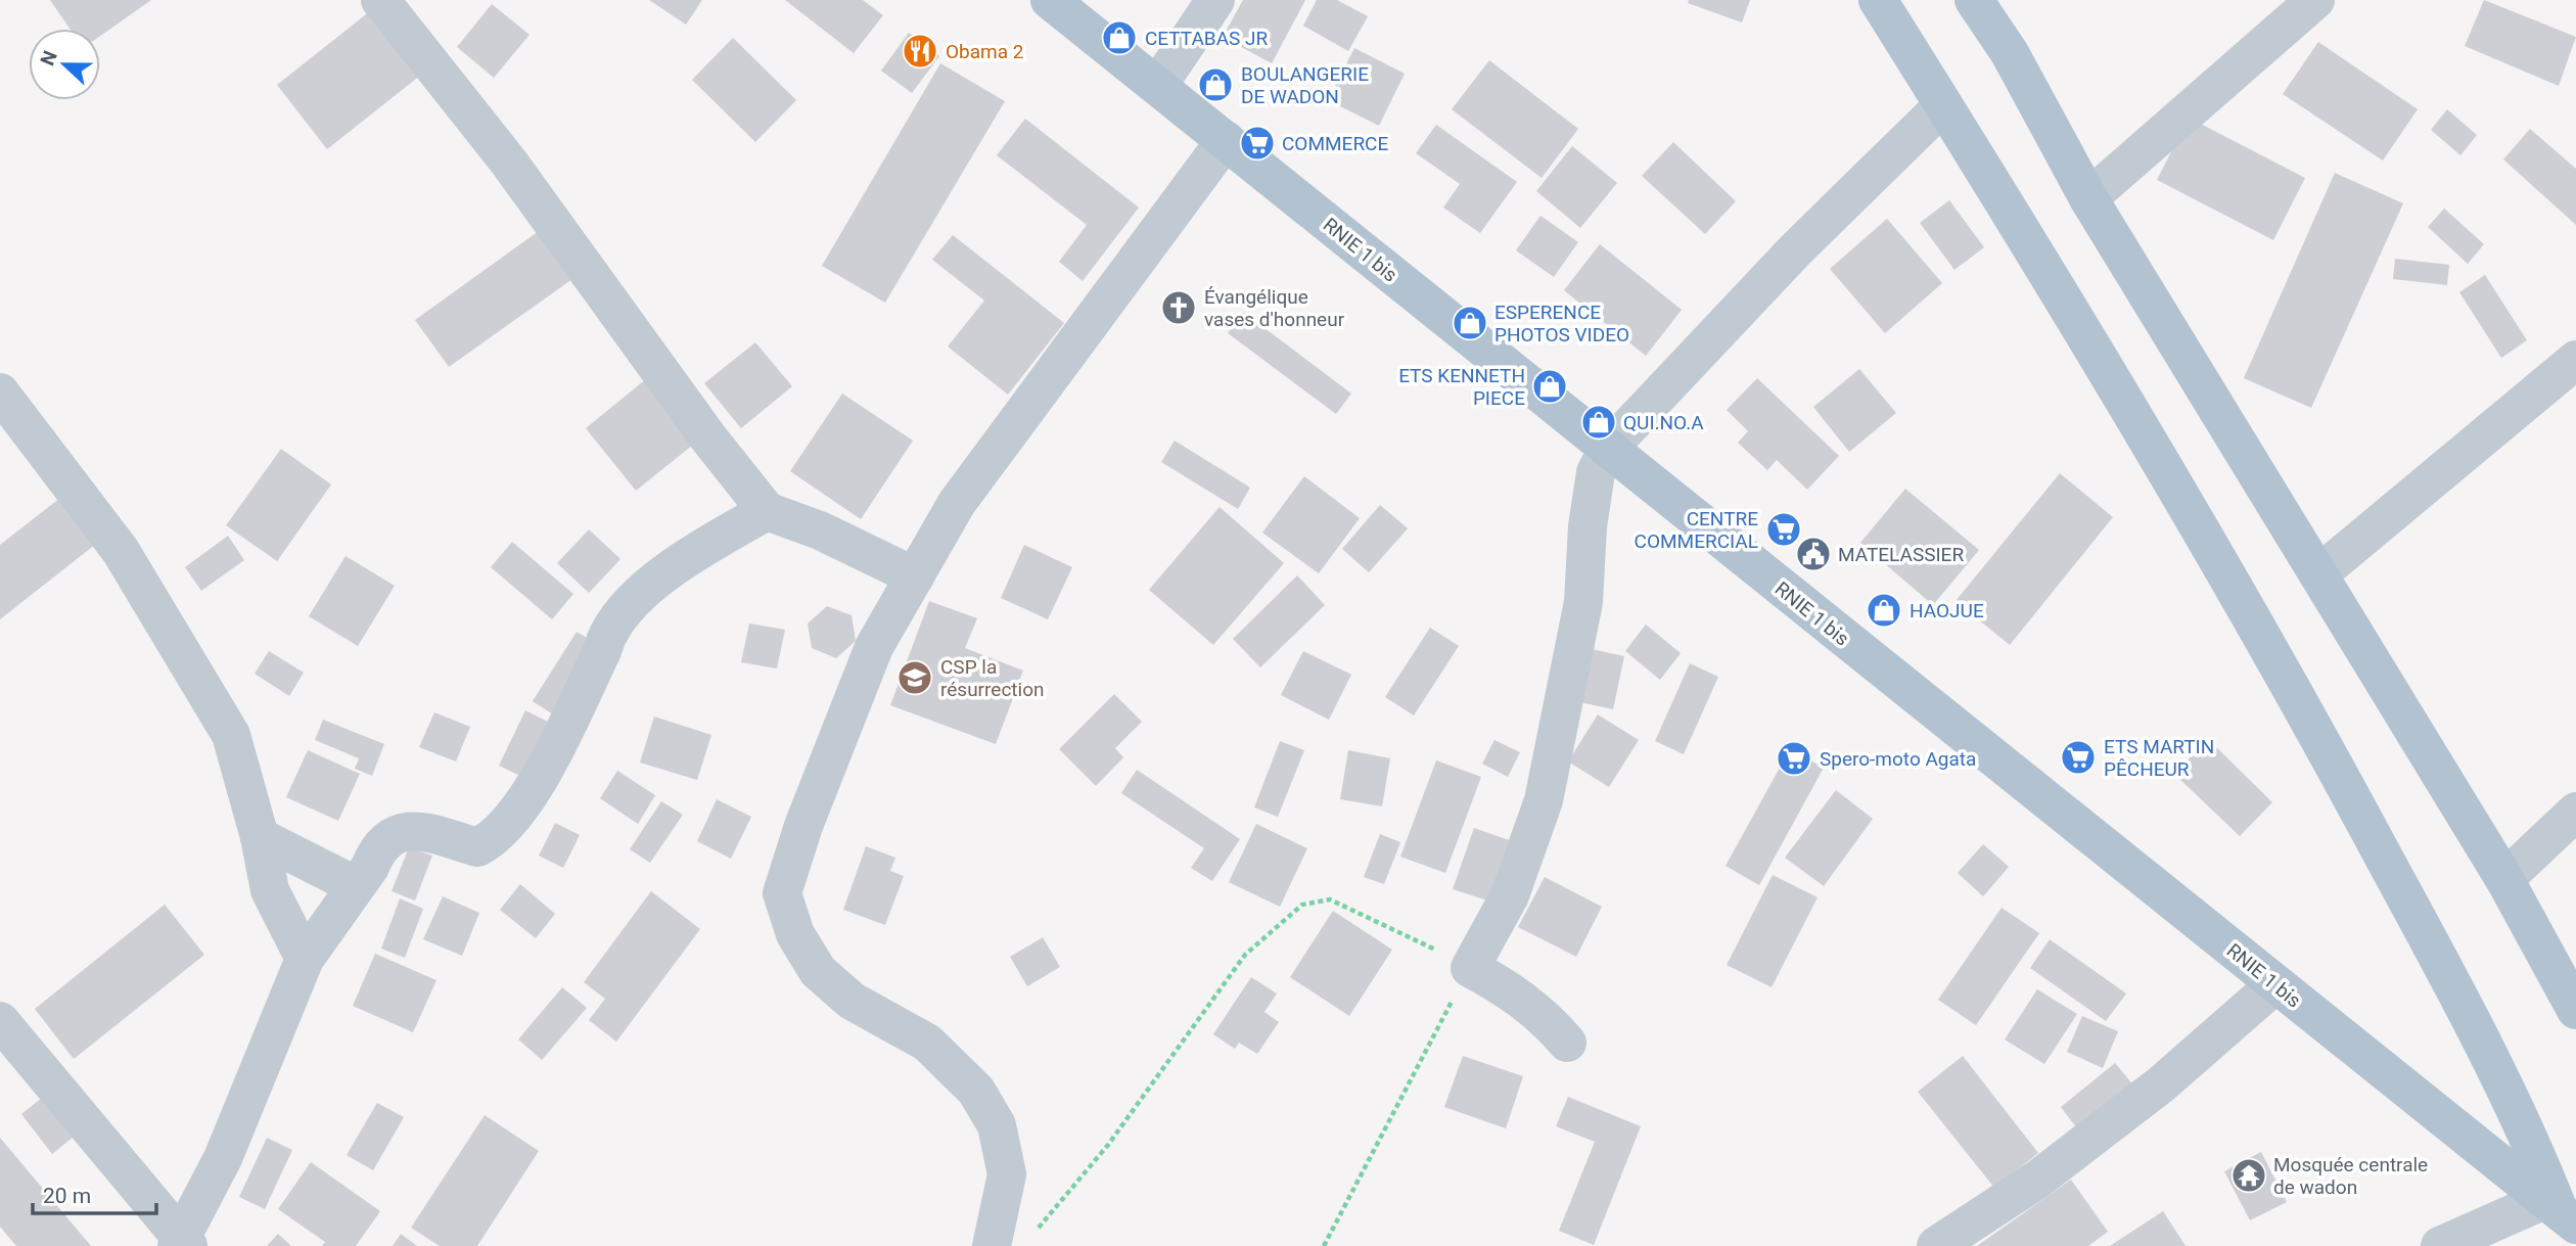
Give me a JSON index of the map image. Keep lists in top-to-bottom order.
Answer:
{
  "streets": {
    "main road": ["RNIE 1 bis"]
  },
  "places": {
    "shop": [
      "CETTABAS JR",
      "BOULANGERIE DE WADON",
      "ESPERENCE PHOTOS VIDEO",
      "ETS KENNETH PIECE",
      "QUI.NO.A",
      "HAOJUE"
    ],
    "restaurant": ["Obama 2"],
    "supermarket": [
      "COMMERCE",
      "CENTRE COMMERCIAL",
      "ETS MARTIN PÊCHEUR",
      "Spero-moto Agata"
    ],
    "church": ["Évangélique vases d'honneur"],
    "public building": ["MATELASSIER"],
    "school or university": ["CSP la résurrection"],
    "temple": ["Mosquée centrale de wadon"]
  },
  "scale_bar": "20 m",
  "north": "left"
}
